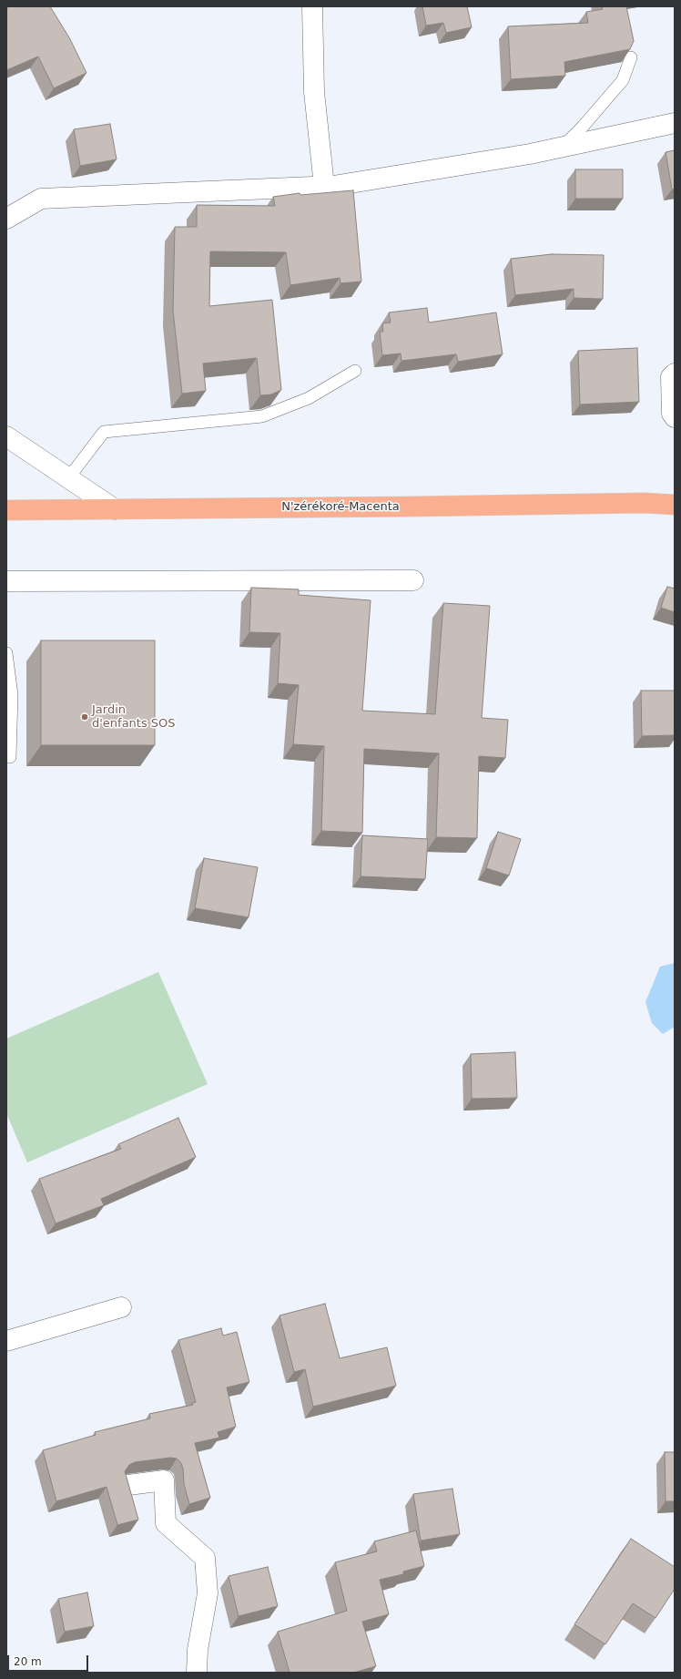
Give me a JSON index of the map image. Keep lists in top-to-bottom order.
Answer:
{
  "streets": {
    "highway": ["N'zérékoré-Macenta"]
  },
  "places": ["Jardin d'enfants SOS"],
  "scale_bar": "20 m"
}
